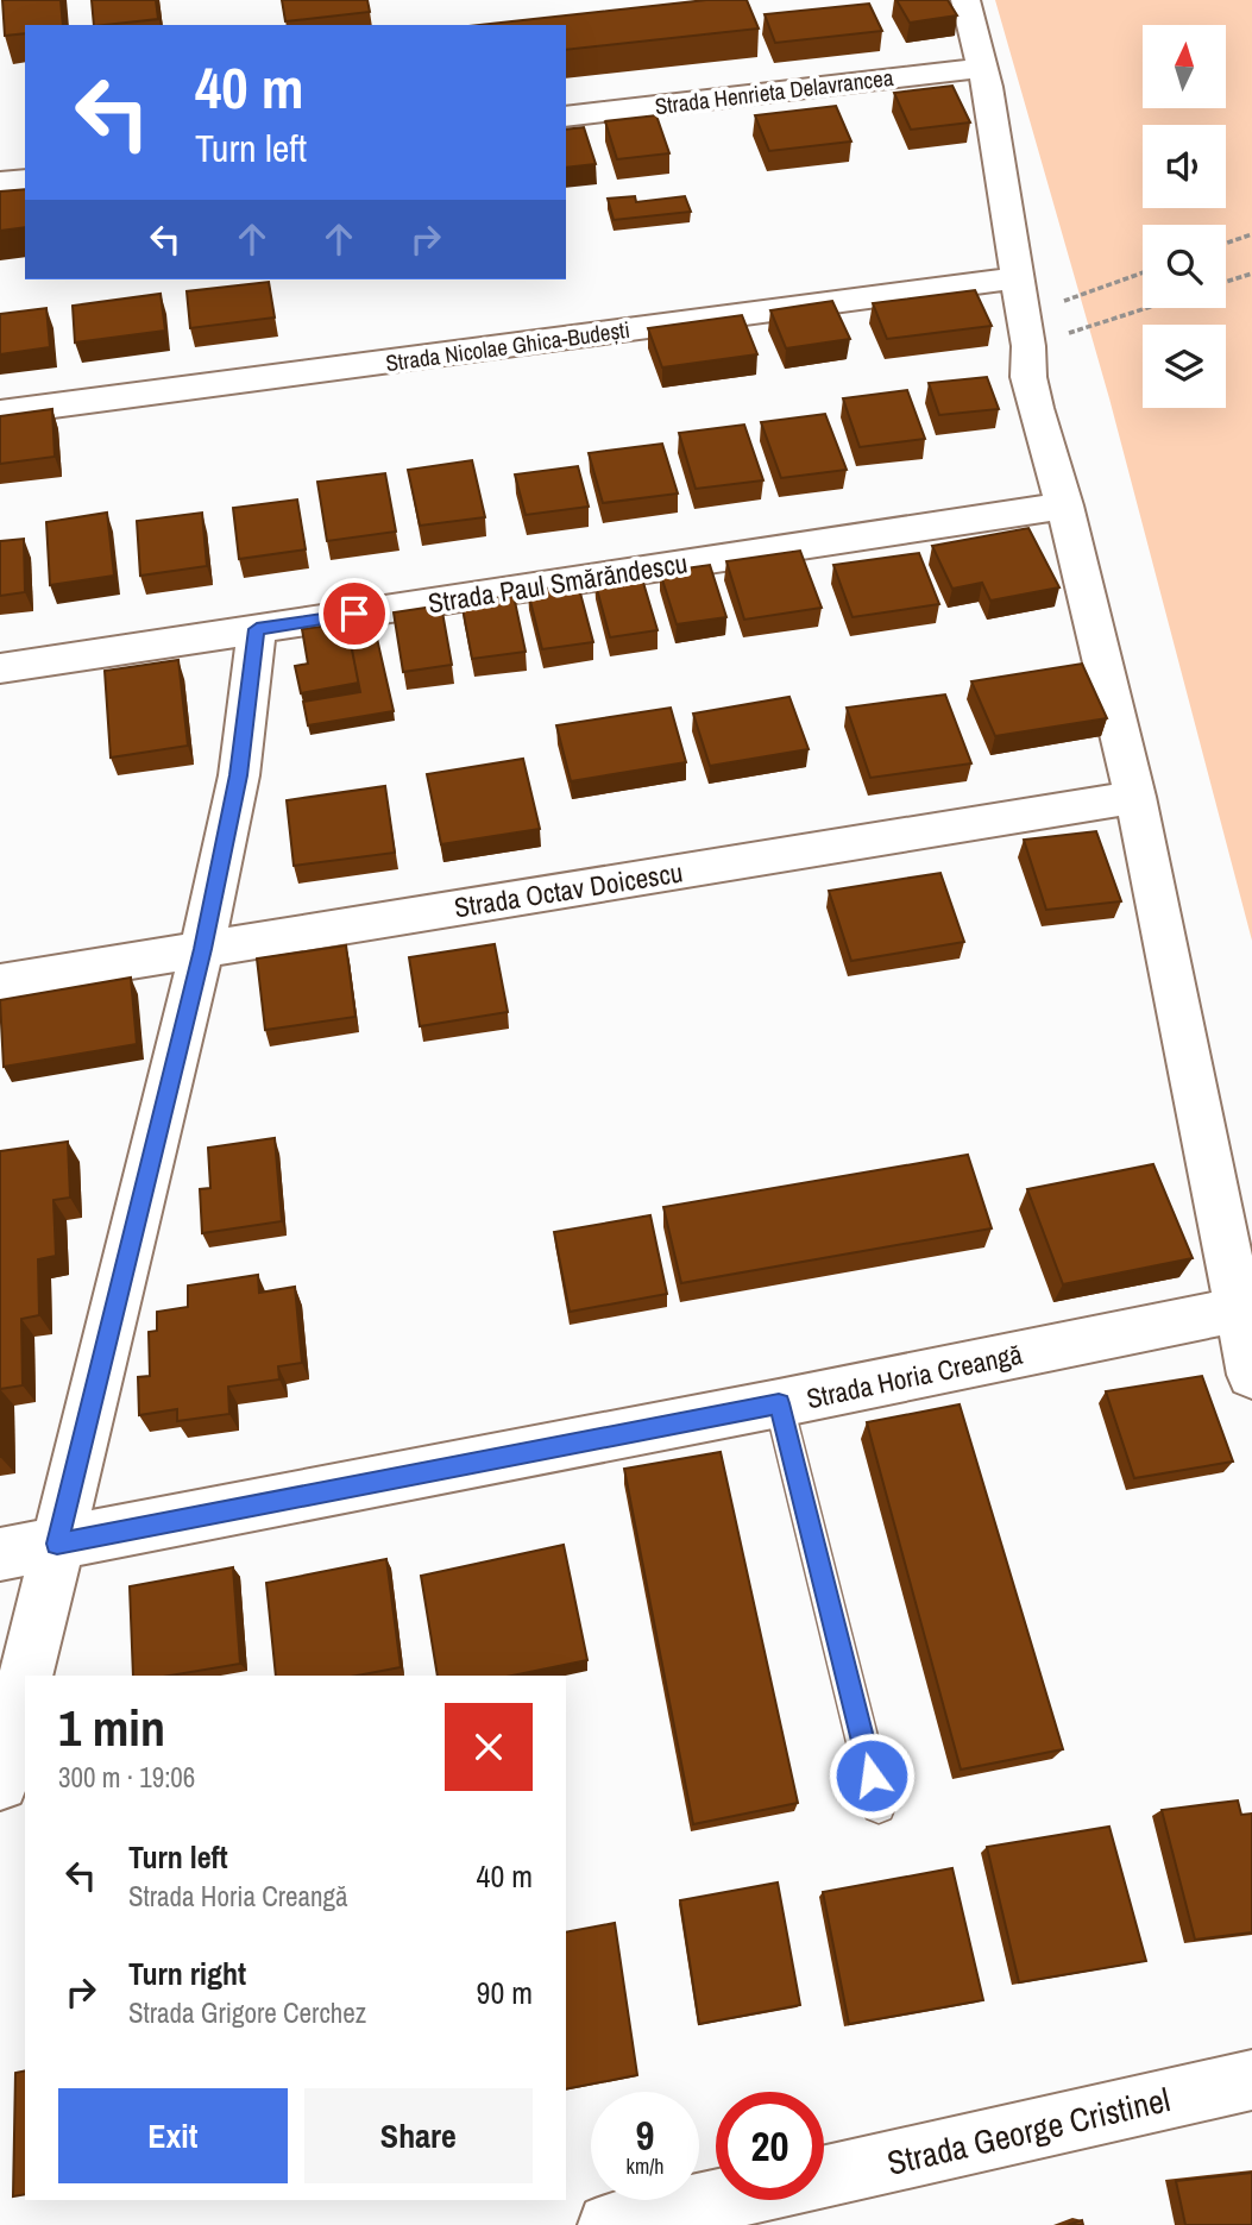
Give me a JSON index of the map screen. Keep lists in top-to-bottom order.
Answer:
{
  "streets": {
    "street": [
      "Strada Henrieta Delavrancea",
      "Strada Nicolae Ghica-Budești",
      "Strada Paul Smărăndescu",
      "Strada Octav Doicescu",
      "Strada Horia Creangă",
      "Strada George Cristinel"
    ]
  },
  "north": "top",
  "page": {
    "turn": ["40 m", "Turn left"],
    "heading": ["1 min", "300 m · 19:06"],
    "list": [
      {
        "name": "Turn left",
        "note": "Strada Horia Creangă",
        "value": "40 m"
      },
      {
        "name": "Turn right",
        "note": "Strada Grigore Cerchez",
        "value": "90 m"
      }
    ],
    "buttons": ["Exit", "Share"],
    "speed": "9 km/h",
    "limit": "20"
  }
}
